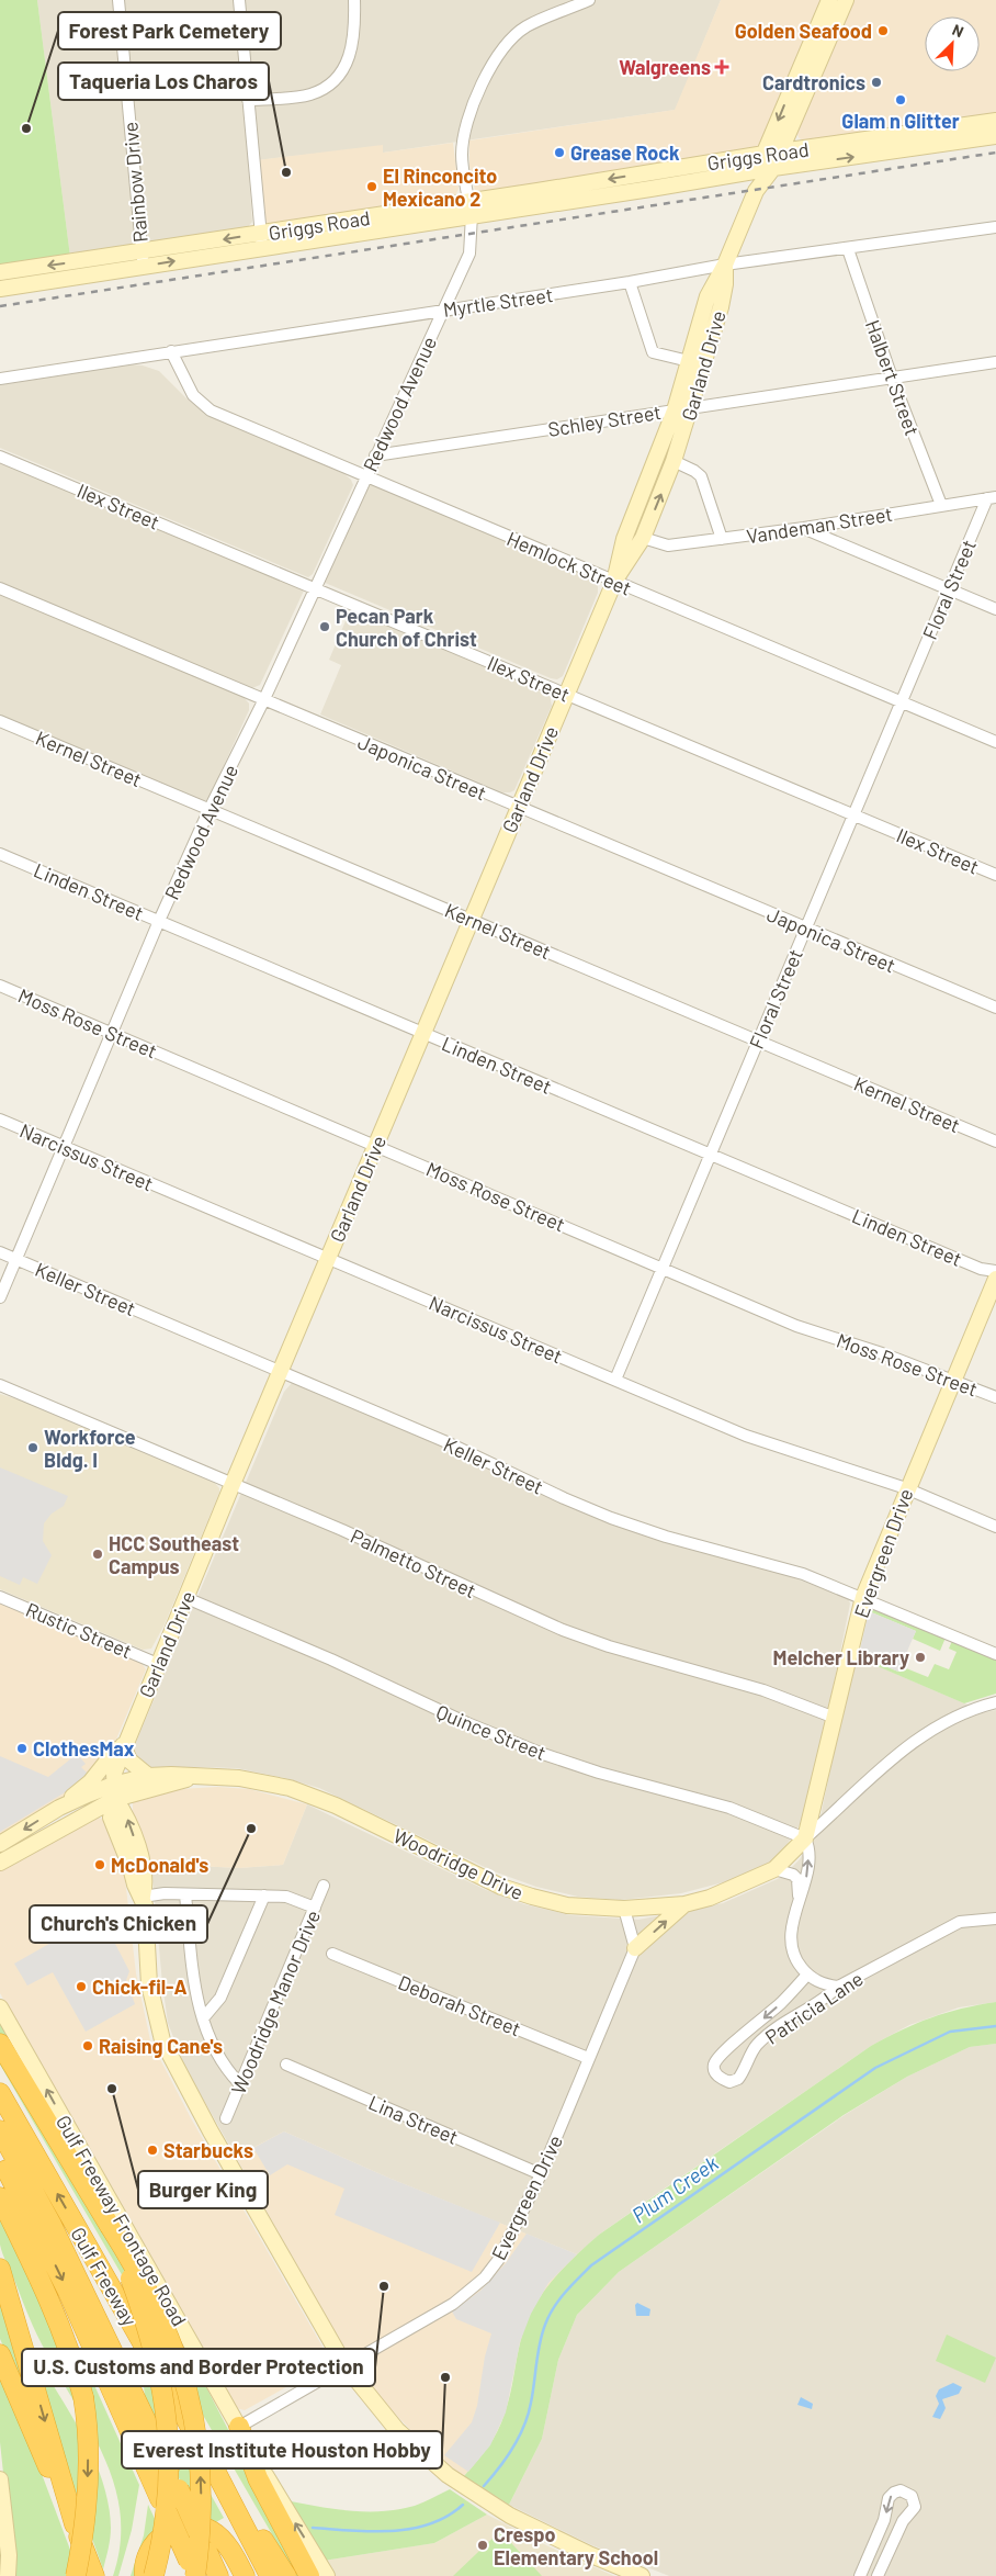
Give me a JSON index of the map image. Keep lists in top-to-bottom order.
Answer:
{
  "streets": {
    "highway": ["Gulf Freeway"],
    "main road": [
      "Griggs Road",
      "Garland Drive",
      "Evergreen Drive",
      "Woodridge Drive",
      "Gulf Freeway Frontage Road"
    ],
    "street": [
      "Rainbow Drive",
      "Myrtle Street",
      "Halbert Street",
      "Redwood Avenue",
      "Schley Street",
      "Ilex Street",
      "Vandeman Street",
      "Hemlock Street",
      "Floral Street",
      "Kernel Street",
      "Japonica Street",
      "Linden Street",
      "Moss Rose Street",
      "Narcissus Street",
      "Keller Street",
      "Palmetto Street",
      "Rustic Street",
      "Quince Street",
      "Woodridge Manor Drive",
      "Deborah Street",
      "Patricia Lane",
      "Lina Street"
    ]
  },
  "crossings": [
    ["Griggs Road", "Rainbow Drive"],
    ["Griggs Road", "Garland Drive"],
    ["Griggs Road", "Redwood Avenue"],
    ["Myrtle Street", "Garland Drive"],
    ["Myrtle Street", "Halbert Street"],
    ["Myrtle Street", "Redwood Avenue"],
    ["Myrtle Street", "Hemlock Street"],
    ["Garland Drive", "Schley Street"],
    ["Garland Drive", "Ilex Street"],
    ["Garland Drive", "Vandeman Street"],
    ["Garland Drive", "Hemlock Street"],
    ["Garland Drive", "Kernel Street"],
    ["Garland Drive", "Japonica Street"],
    ["Garland Drive", "Linden Street"],
    ["Garland Drive", "Moss Rose Street"],
    ["Garland Drive", "Narcissus Street"],
    ["Garland Drive", "Keller Street"],
    ["Garland Drive", "Evergreen Drive"],
    ["Garland Drive", "Palmetto Street"],
    ["Garland Drive", "Rustic Street"],
    ["Garland Drive", "Quince Street"],
    ["Garland Drive", "Woodridge Drive"],
    ["Halbert Street", "Schley Street"],
    ["Halbert Street", "Vandeman Street"],
    ["Redwood Avenue", "Schley Street"],
    ["Redwood Avenue", "Ilex Street"],
    ["Redwood Avenue", "Hemlock Street"],
    ["Redwood Avenue", "Kernel Street"],
    ["Redwood Avenue", "Japonica Street"],
    ["Redwood Avenue", "Linden Street"],
    ["Redwood Avenue", "Moss Rose Street"],
    ["Redwood Avenue", "Narcissus Street"],
    ["Redwood Avenue", "Keller Street"],
    ["Ilex Street", "Floral Street"],
    ["Vandeman Street", "Floral Street"],
    ["Hemlock Street", "Floral Street"],
    ["Floral Street", "Kernel Street"],
    ["Floral Street", "Japonica Street"],
    ["Floral Street", "Linden Street"],
    ["Floral Street", "Moss Rose Street"],
    ["Floral Street", "Narcissus Street"],
    ["Moss Rose Street", "Evergreen Drive"],
    ["Narcissus Street", "Evergreen Drive"],
    ["Keller Street", "Evergreen Drive"],
    ["Evergreen Drive", "Palmetto Street"],
    ["Evergreen Drive", "Quince Street"],
    ["Evergreen Drive", "Woodridge Drive"],
    ["Evergreen Drive", "Deborah Street"],
    ["Evergreen Drive", "Lina Street"],
    ["Evergreen Drive", "Gulf Freeway Frontage Road"],
    ["Quince Street", "Woodridge Drive"]
  ],
  "one_way": ["Gulf Freeway Frontage Road"],
  "water": ["Plum Creek"],
  "places": {
    "other": [
      "Golden Seafood",
      "Cardtronics",
      "Glam n Glitter",
      "Forest Park Cemetery",
      "Grease Rock",
      "Taqueria Los Charos",
      "El Rinconcito Mexicano 2",
      "Pecan Park Church of Christ",
      "Workforce Bldg. I",
      "HCC Southeast Campus",
      "Melcher Library",
      "ClothesMax",
      "Church's Chicken",
      "McDonald's",
      "Chick-fil-A",
      "Raising Cane's",
      "Burger King",
      "Starbucks",
      "U.S. Customs and Border Protection",
      "Everest Institute Houston Hobby",
      "Crespo Elementary School"
    ],
    "health": ["Walgreens"]
  },
  "north": "top right"
}
